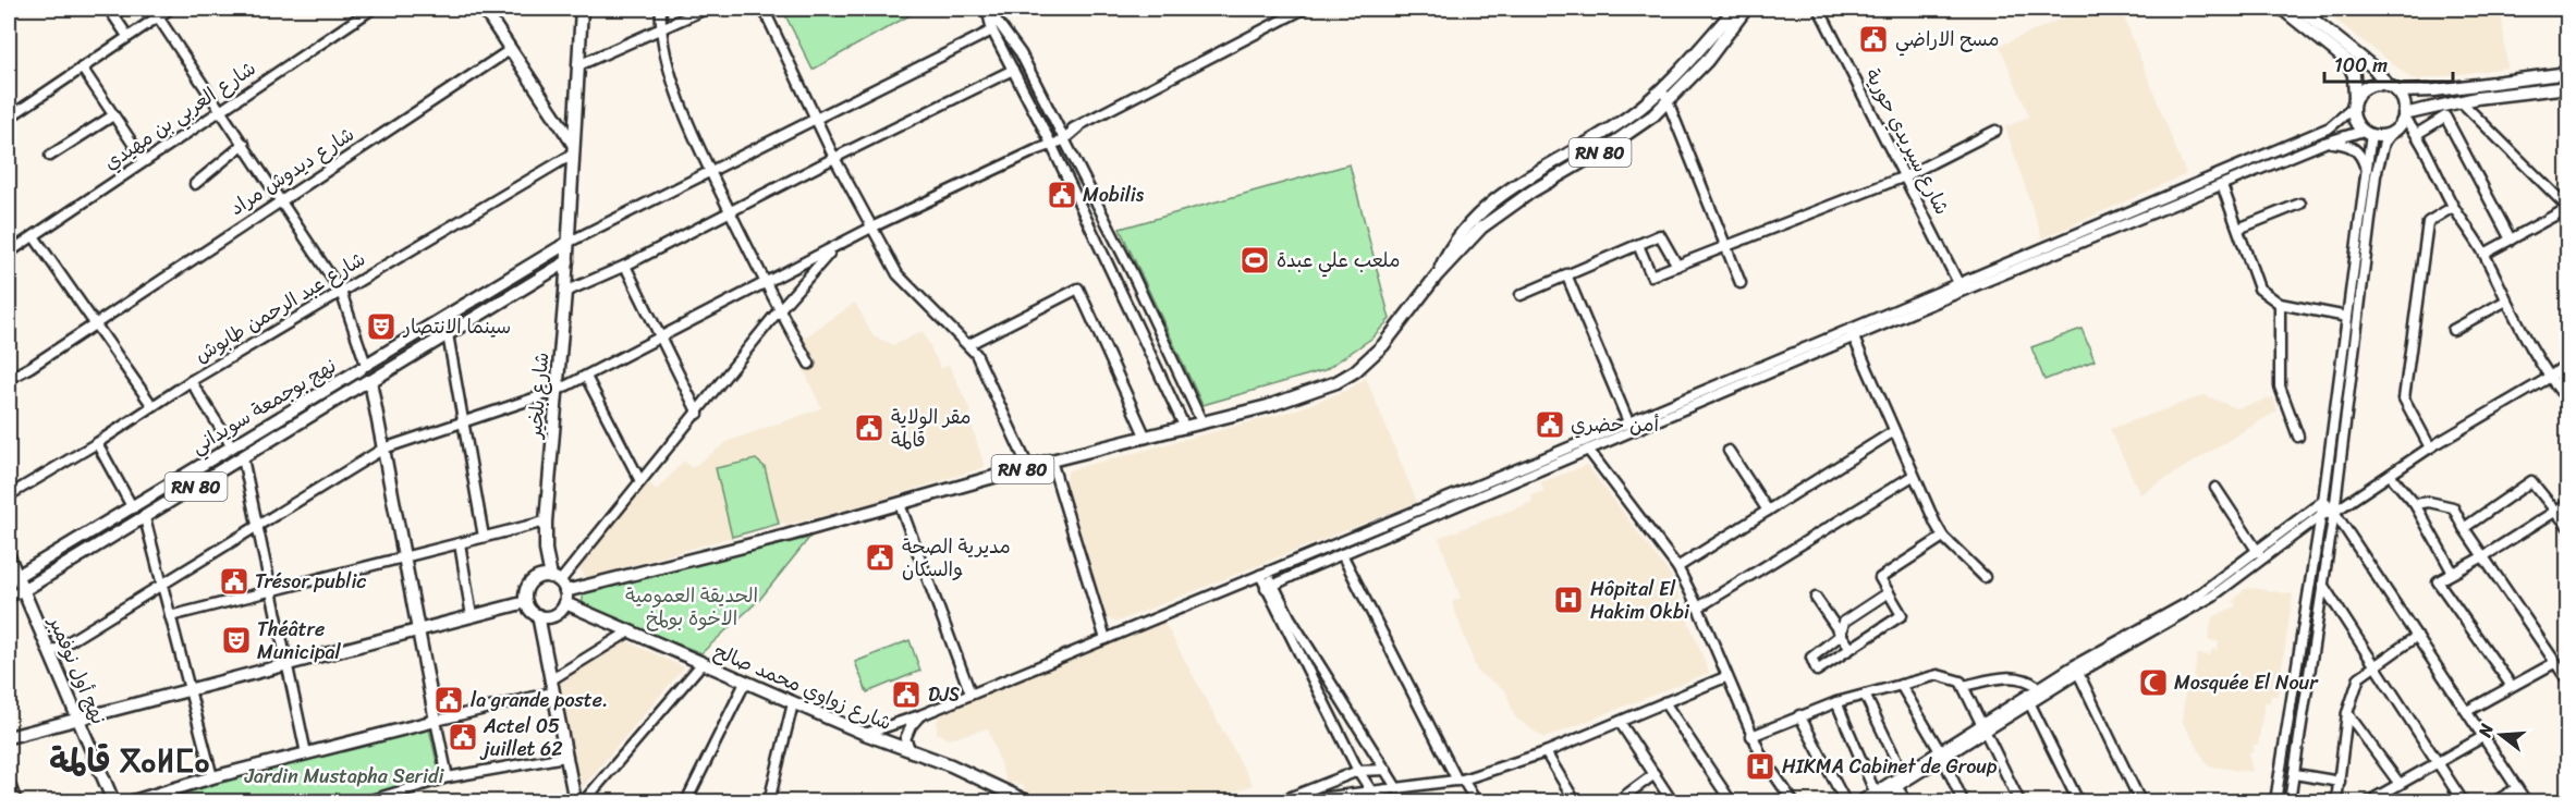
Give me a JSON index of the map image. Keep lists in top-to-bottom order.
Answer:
{
  "streets": {
    "main road": [
      "RN 80",
      "شارع بلخير",
      "نهج بوجمعة سويداني",
      "نهج أول نوفمبر",
      "شارع زواوي محمد صالح"
    ],
    "street": [
      "شارع العربي بن مهيدي",
      "شارع سيريدي حورية",
      "شارع ديدوش مراد",
      "شارع عبد الرحمن طابوش"
    ]
  },
  "crossings": [
    ["RN 80", "شارع بلخير"],
    ["RN 80", "شارع زواوي محمد صالح"],
    ["شارع عبد الرحمن طابوش", "شارع بلخير"],
    ["شارع بلخير", "نهج بوجمعة سويداني"],
    ["شارع بلخير", "شارع زواوي محمد صالح"],
    ["نهج بوجمعة سويداني", "نهج أول نوفمبر"]
  ],
  "districts": ["قالمة ⴳⴰⵍⵎⴰ"],
  "parks": ["الحديقة العمومية الاخوة بولمخ", "Jardin Mustapha Seridi"],
  "places": {
    "public building": [
      "مسح الاراضي",
      "Mobilis",
      "أمن حضري",
      "مقر الولاية قالمة",
      "مديرية الصحة والسكان",
      "Trésor public",
      "DJS",
      "la grande poste.",
      "Actel 05 juillet 62"
    ],
    "sports": ["ملعب علي عبدة"],
    "theatre": ["سينما الانتصار", "Théâtre Municipal"],
    "hospital": ["Hôpital El Hakim Okbi", "HIKMA Cabinet de Group"],
    "mosque": ["Mosquée El Nour"]
  },
  "scale_bar": "100 m",
  "north": "left"
}
